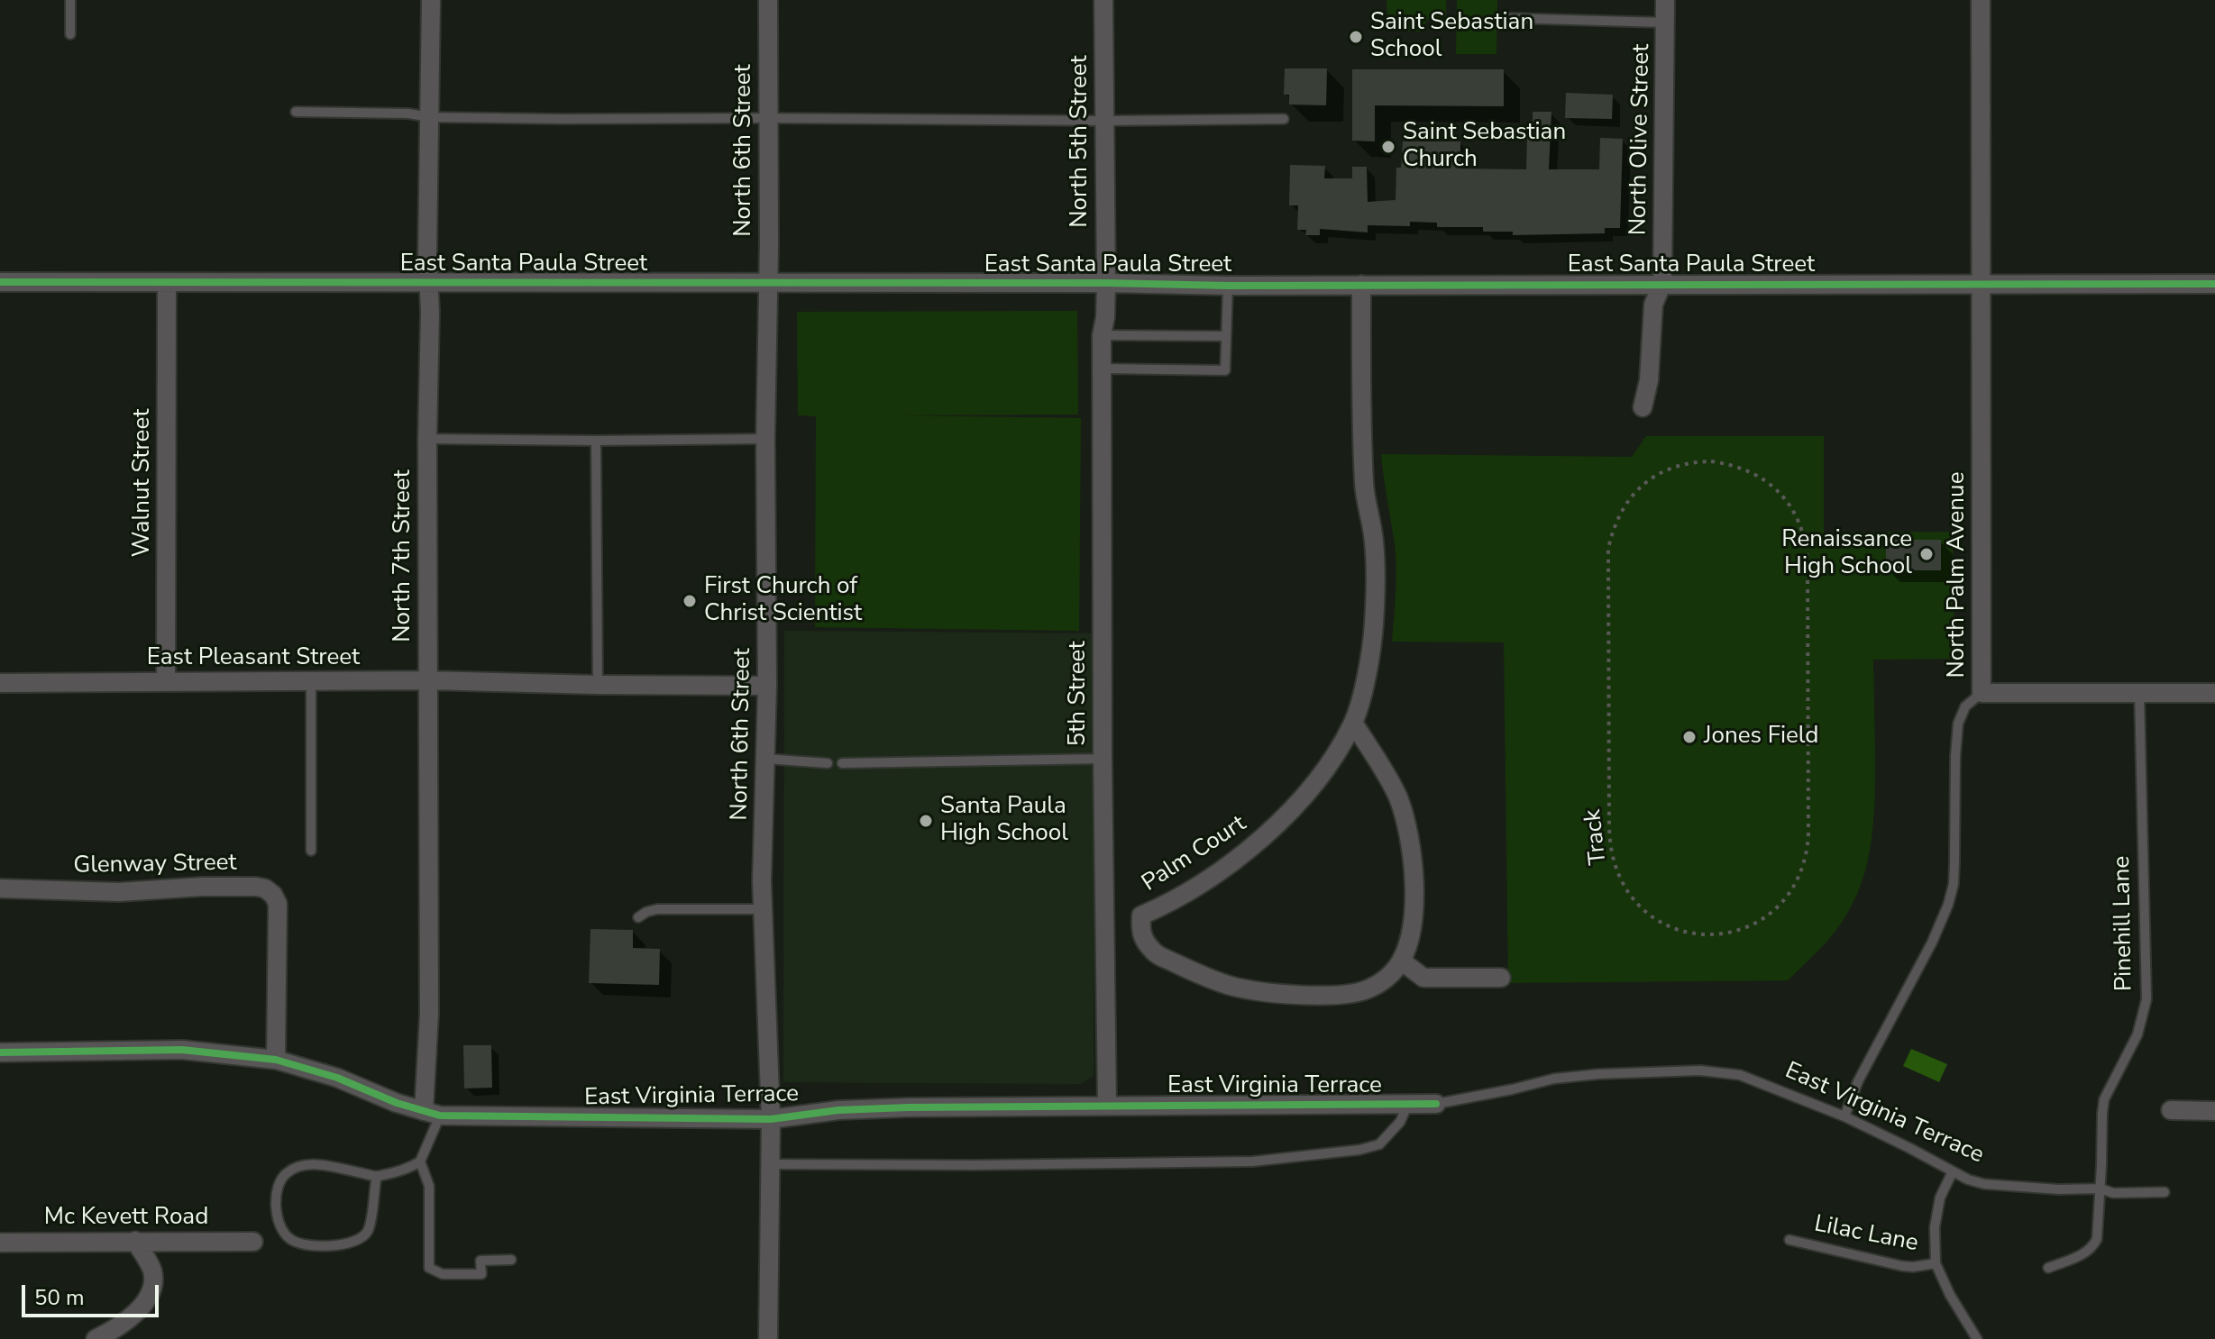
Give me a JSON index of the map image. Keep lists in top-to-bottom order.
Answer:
{
  "streets": {
    "street": [
      "North Olive Street",
      "North 5th Street",
      "North 6th Street",
      "East Santa Paula Street",
      "Walnut Street",
      "North 7th Street",
      "North Palm Avenue",
      "East Pleasant Street",
      "5th Street",
      "Palm Court",
      "Glenway Street",
      "East Virginia Terrace",
      "Mc Kevett Road"
    ],
    "lane": ["Pinehill Lane", "Lilac Lane"],
    "path": ["Track"]
  },
  "crossings": [
    ["North Olive Street", "East Santa Paula Street"],
    ["North 5th Street", "East Santa Paula Street"],
    ["North 5th Street", "5th Street"],
    ["North 6th Street", "East Santa Paula Street"],
    ["North 6th Street", "East Pleasant Street"],
    ["North 6th Street", "East Virginia Terrace"],
    ["East Santa Paula Street", "Walnut Street"],
    ["East Santa Paula Street", "North 7th Street"],
    ["East Santa Paula Street", "North Palm Avenue"],
    ["East Santa Paula Street", "5th Street"],
    ["East Santa Paula Street", "Palm Court"],
    ["Walnut Street", "East Pleasant Street"],
    ["North 7th Street", "East Pleasant Street"],
    ["North 7th Street", "East Virginia Terrace"],
    ["North Palm Avenue", "East Virginia Terrace"],
    ["5th Street", "East Virginia Terrace"],
    ["Glenway Street", "East Virginia Terrace"],
    ["Pinehill Lane", "East Virginia Terrace"]
  ],
  "places": [
    "Saint Sebastian School",
    "Saint Sebastian Church",
    "Renaissance High School",
    "First Church of Christ Scientist",
    "Jones Field",
    "Santa Paula High School"
  ],
  "scale_bar": "50 m"
}
